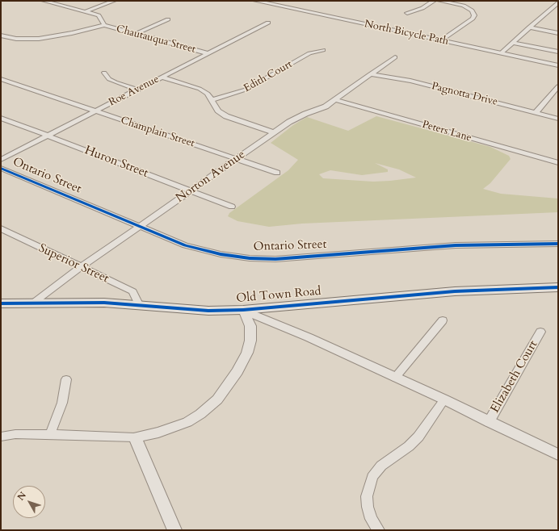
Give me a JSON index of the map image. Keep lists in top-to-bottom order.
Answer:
{
  "streets": {
    "main road": ["Old Town Road"],
    "street": [
      "North Bicycle Path",
      "Chautauqua Street",
      "Edith Court",
      "Roe Avenue",
      "Pagnotta Drive",
      "Peters Lane",
      "Champlain Street",
      "Huron Street",
      "Ontario Street",
      "Norton Avenue",
      "Superior Street",
      "Elizabeth Court"
    ]
  },
  "crossings": [
    ["Chautauqua Street", "Roe Avenue"],
    ["Roe Avenue", "Champlain Street"],
    ["Roe Avenue", "Huron Street"],
    ["Pagnotta Drive", "Norton Avenue"],
    ["Peters Lane", "Norton Avenue"],
    ["Champlain Street", "Norton Avenue"],
    ["Huron Street", "Norton Avenue"],
    ["Ontario Street", "Norton Avenue"],
    ["Norton Avenue", "Superior Street"],
    ["Norton Avenue", "Old Town Road"],
    ["Superior Street", "Old Town Road"]
  ],
  "north": "top left"
}
